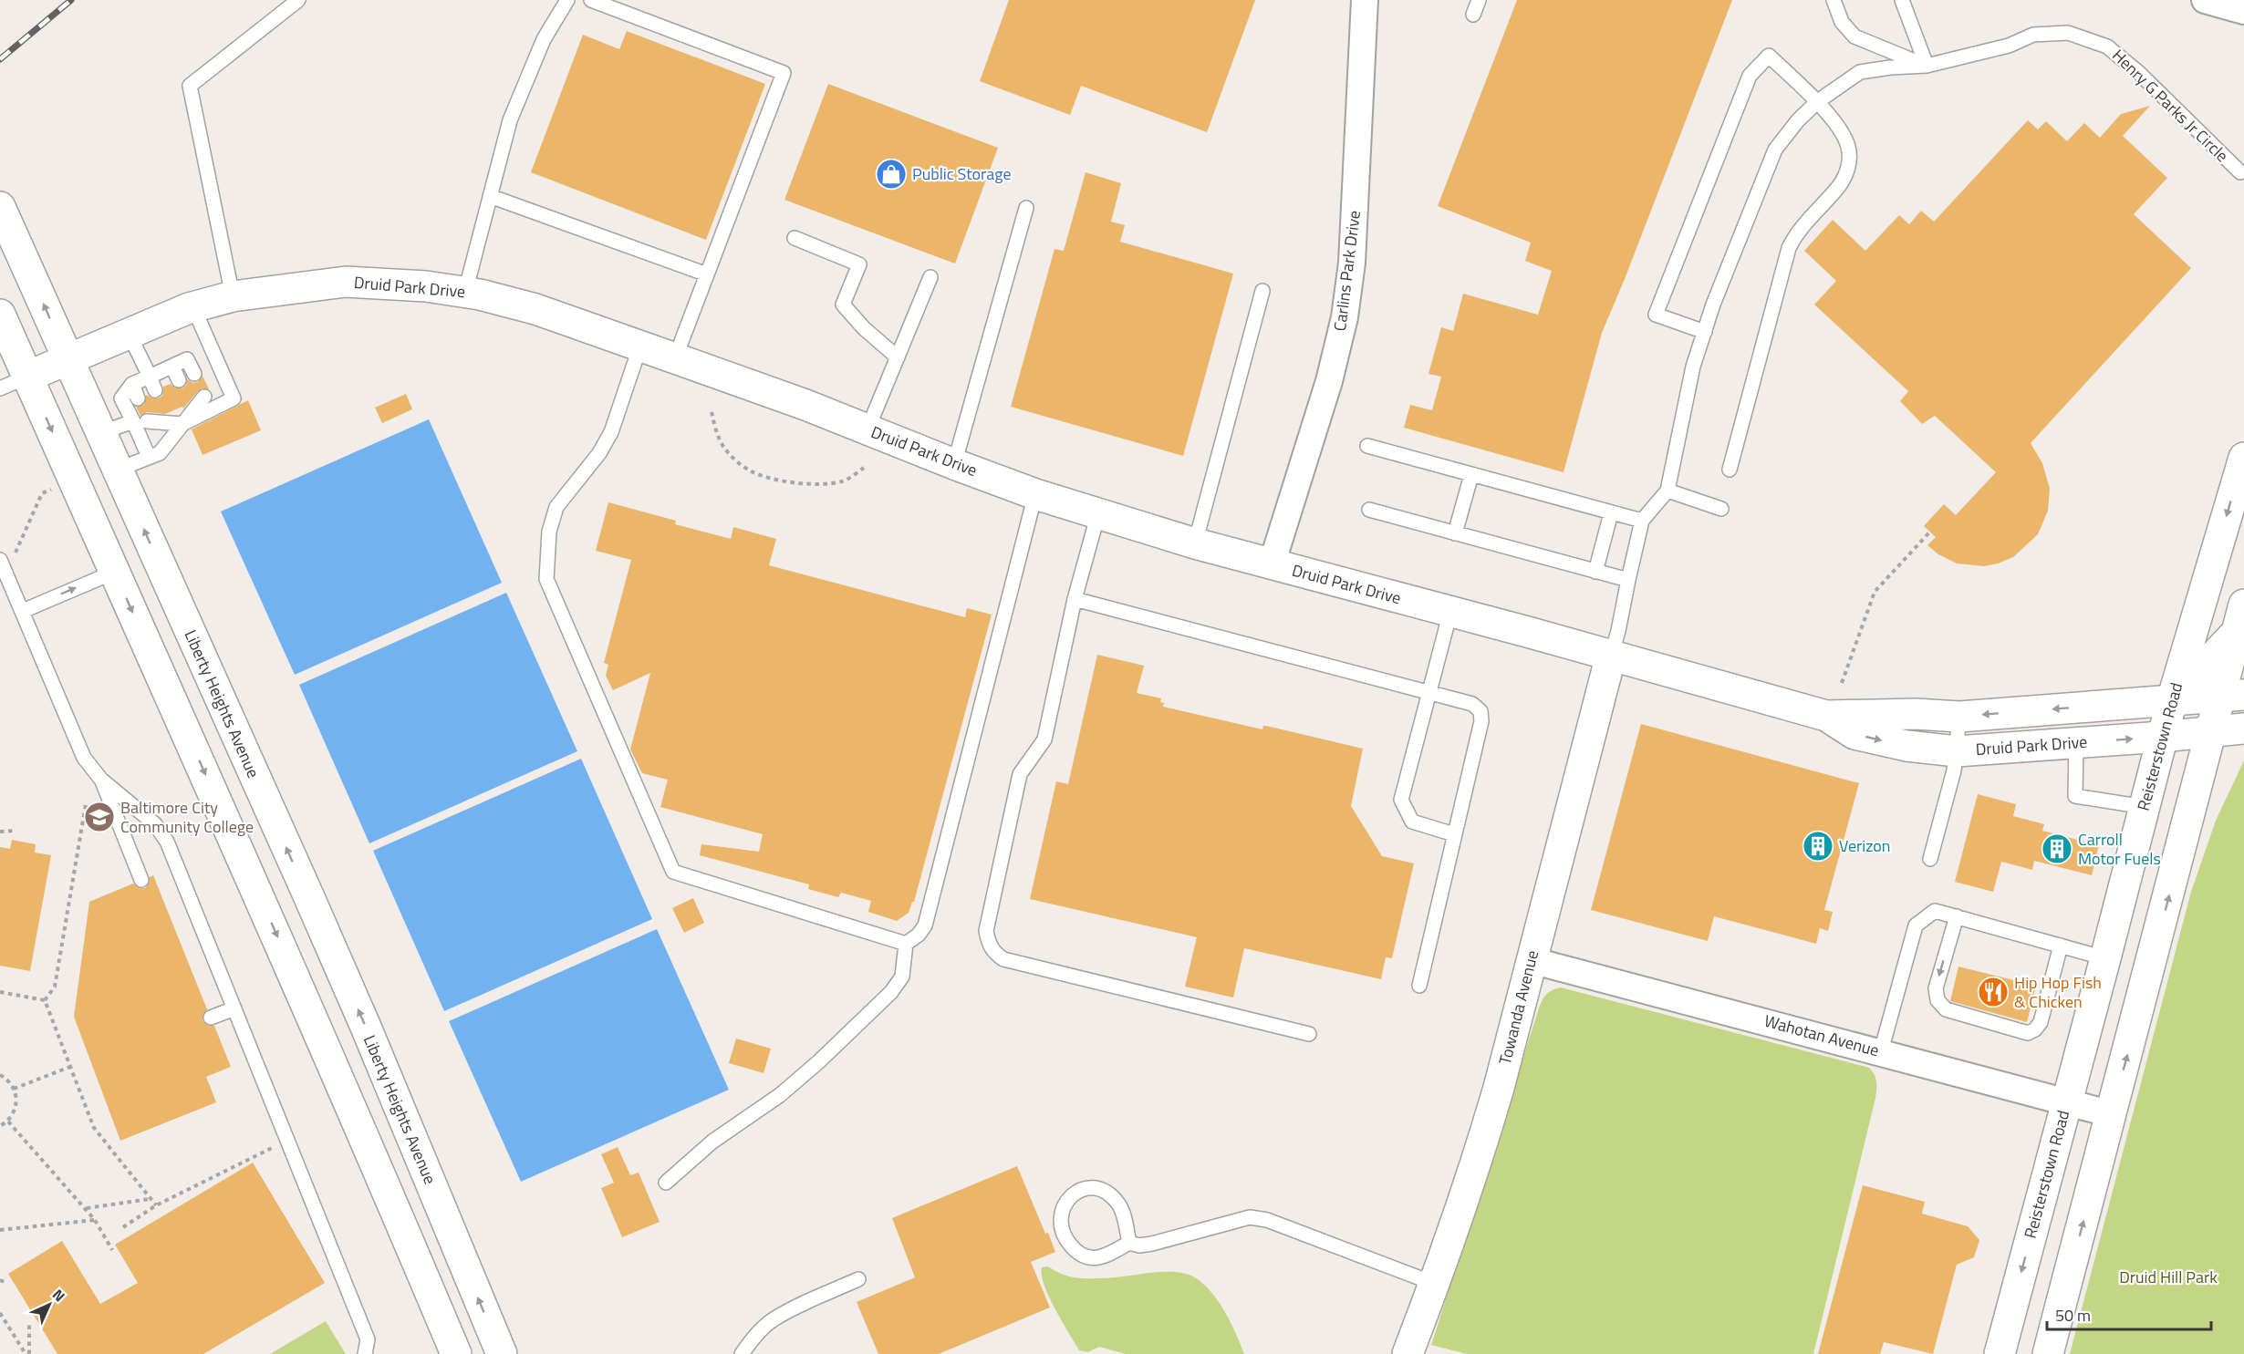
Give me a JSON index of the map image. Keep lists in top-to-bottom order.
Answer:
{
  "streets": {
    "main road": [
      "Druid Park Drive",
      "Liberty Heights Avenue",
      "Reisterstown Road",
      "Towanda Avenue"
    ],
    "street": ["Carlins Park Drive", "Wahotan Avenue"],
    "lane": ["Henry G Parks Jr Circle"]
  },
  "crossings": [
    ["Carlins Park Drive", "Druid Park Drive"],
    ["Druid Park Drive", "Liberty Heights Avenue"],
    ["Druid Park Drive", "Reisterstown Road"],
    ["Druid Park Drive", "Towanda Avenue"],
    ["Reisterstown Road", "Wahotan Avenue"],
    ["Towanda Avenue", "Wahotan Avenue"]
  ],
  "parks": ["Druid Hill Park"],
  "places": {
    "shop": ["Public Storage"],
    "school or university": ["Baltimore City Community College"],
    "building": ["Verizon", "Carroll Motor Fuels"],
    "restaurant": ["Hip Hop Fish & Chicken"]
  },
  "scale_bar": "50 m",
  "north": "top right"
}
